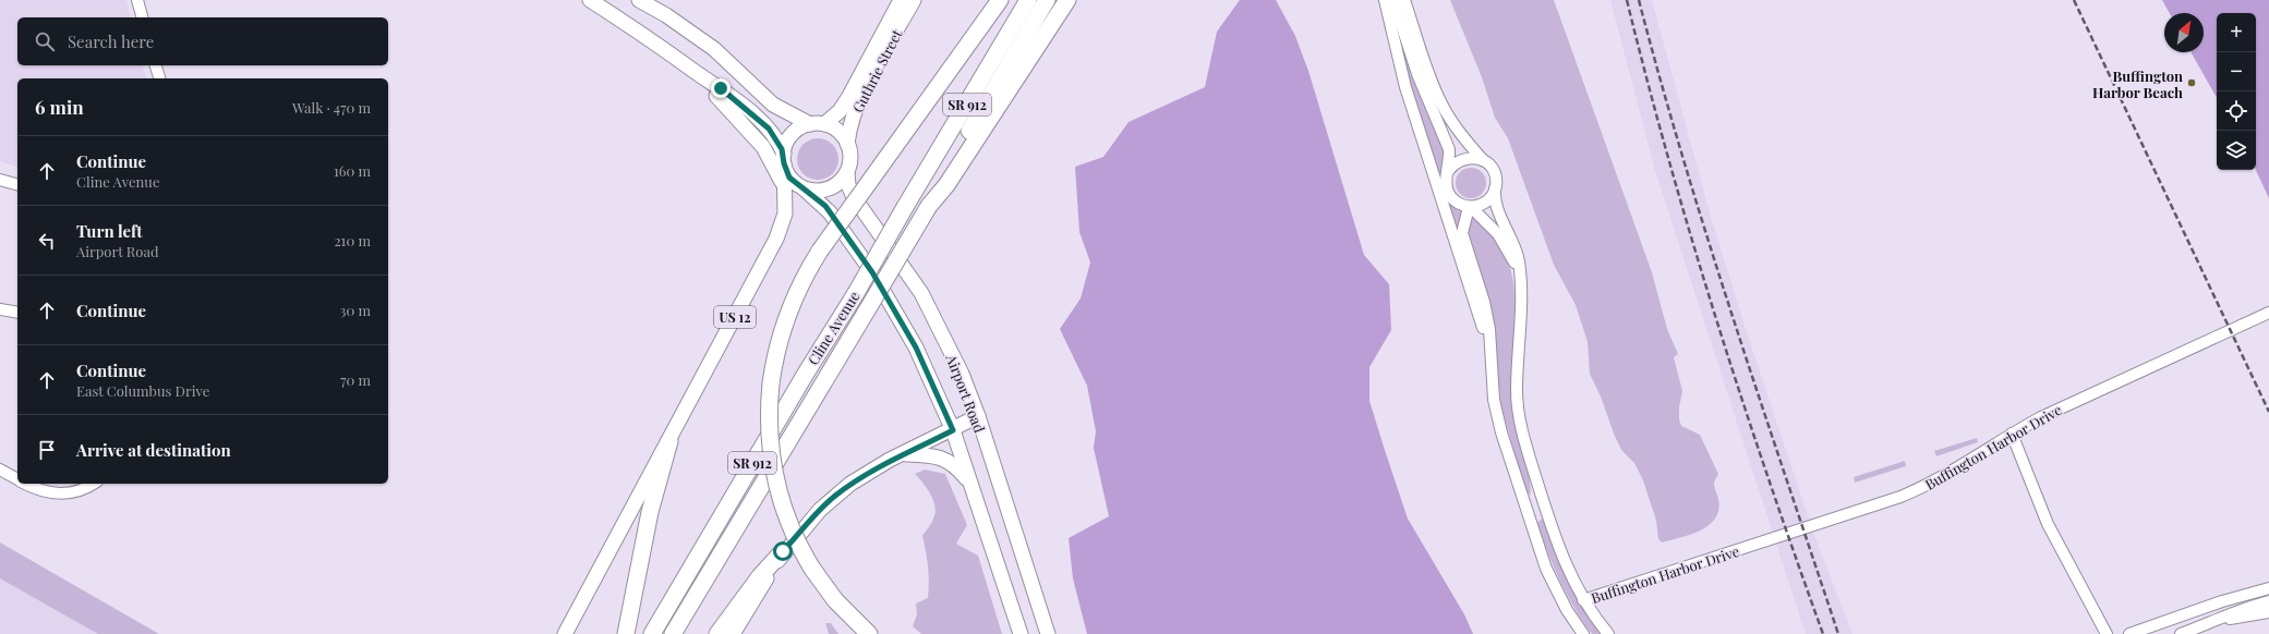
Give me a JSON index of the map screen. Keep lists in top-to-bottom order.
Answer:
{
  "streets": {
    "highway": ["SR 912", "US 12", "Cline Avenue"],
    "main road": ["Guthrie Street", "Airport Road"],
    "street": ["Buffington Harbor Drive"]
  },
  "crossings": [
    ["Guthrie Street", "US 12"],
    ["Guthrie Street", "Airport Road"],
    ["US 12", "Airport Road"]
  ],
  "places": ["Buffington Harbor Beach"],
  "north": "top right",
  "page": {
    "map_buttons": ["+", "−"],
    "search": "Search here",
    "heading": ["6 min", "Walk · 470 m"],
    "list": [
      ["Continue", "Cline Avenue", "160 m"],
      ["Turn left", "Airport Road", "210 m"],
      ["Continue", "30 m"],
      ["Continue", "East Columbus Drive", "70 m"],
      "Arrive at destination"
    ]
  }
}
